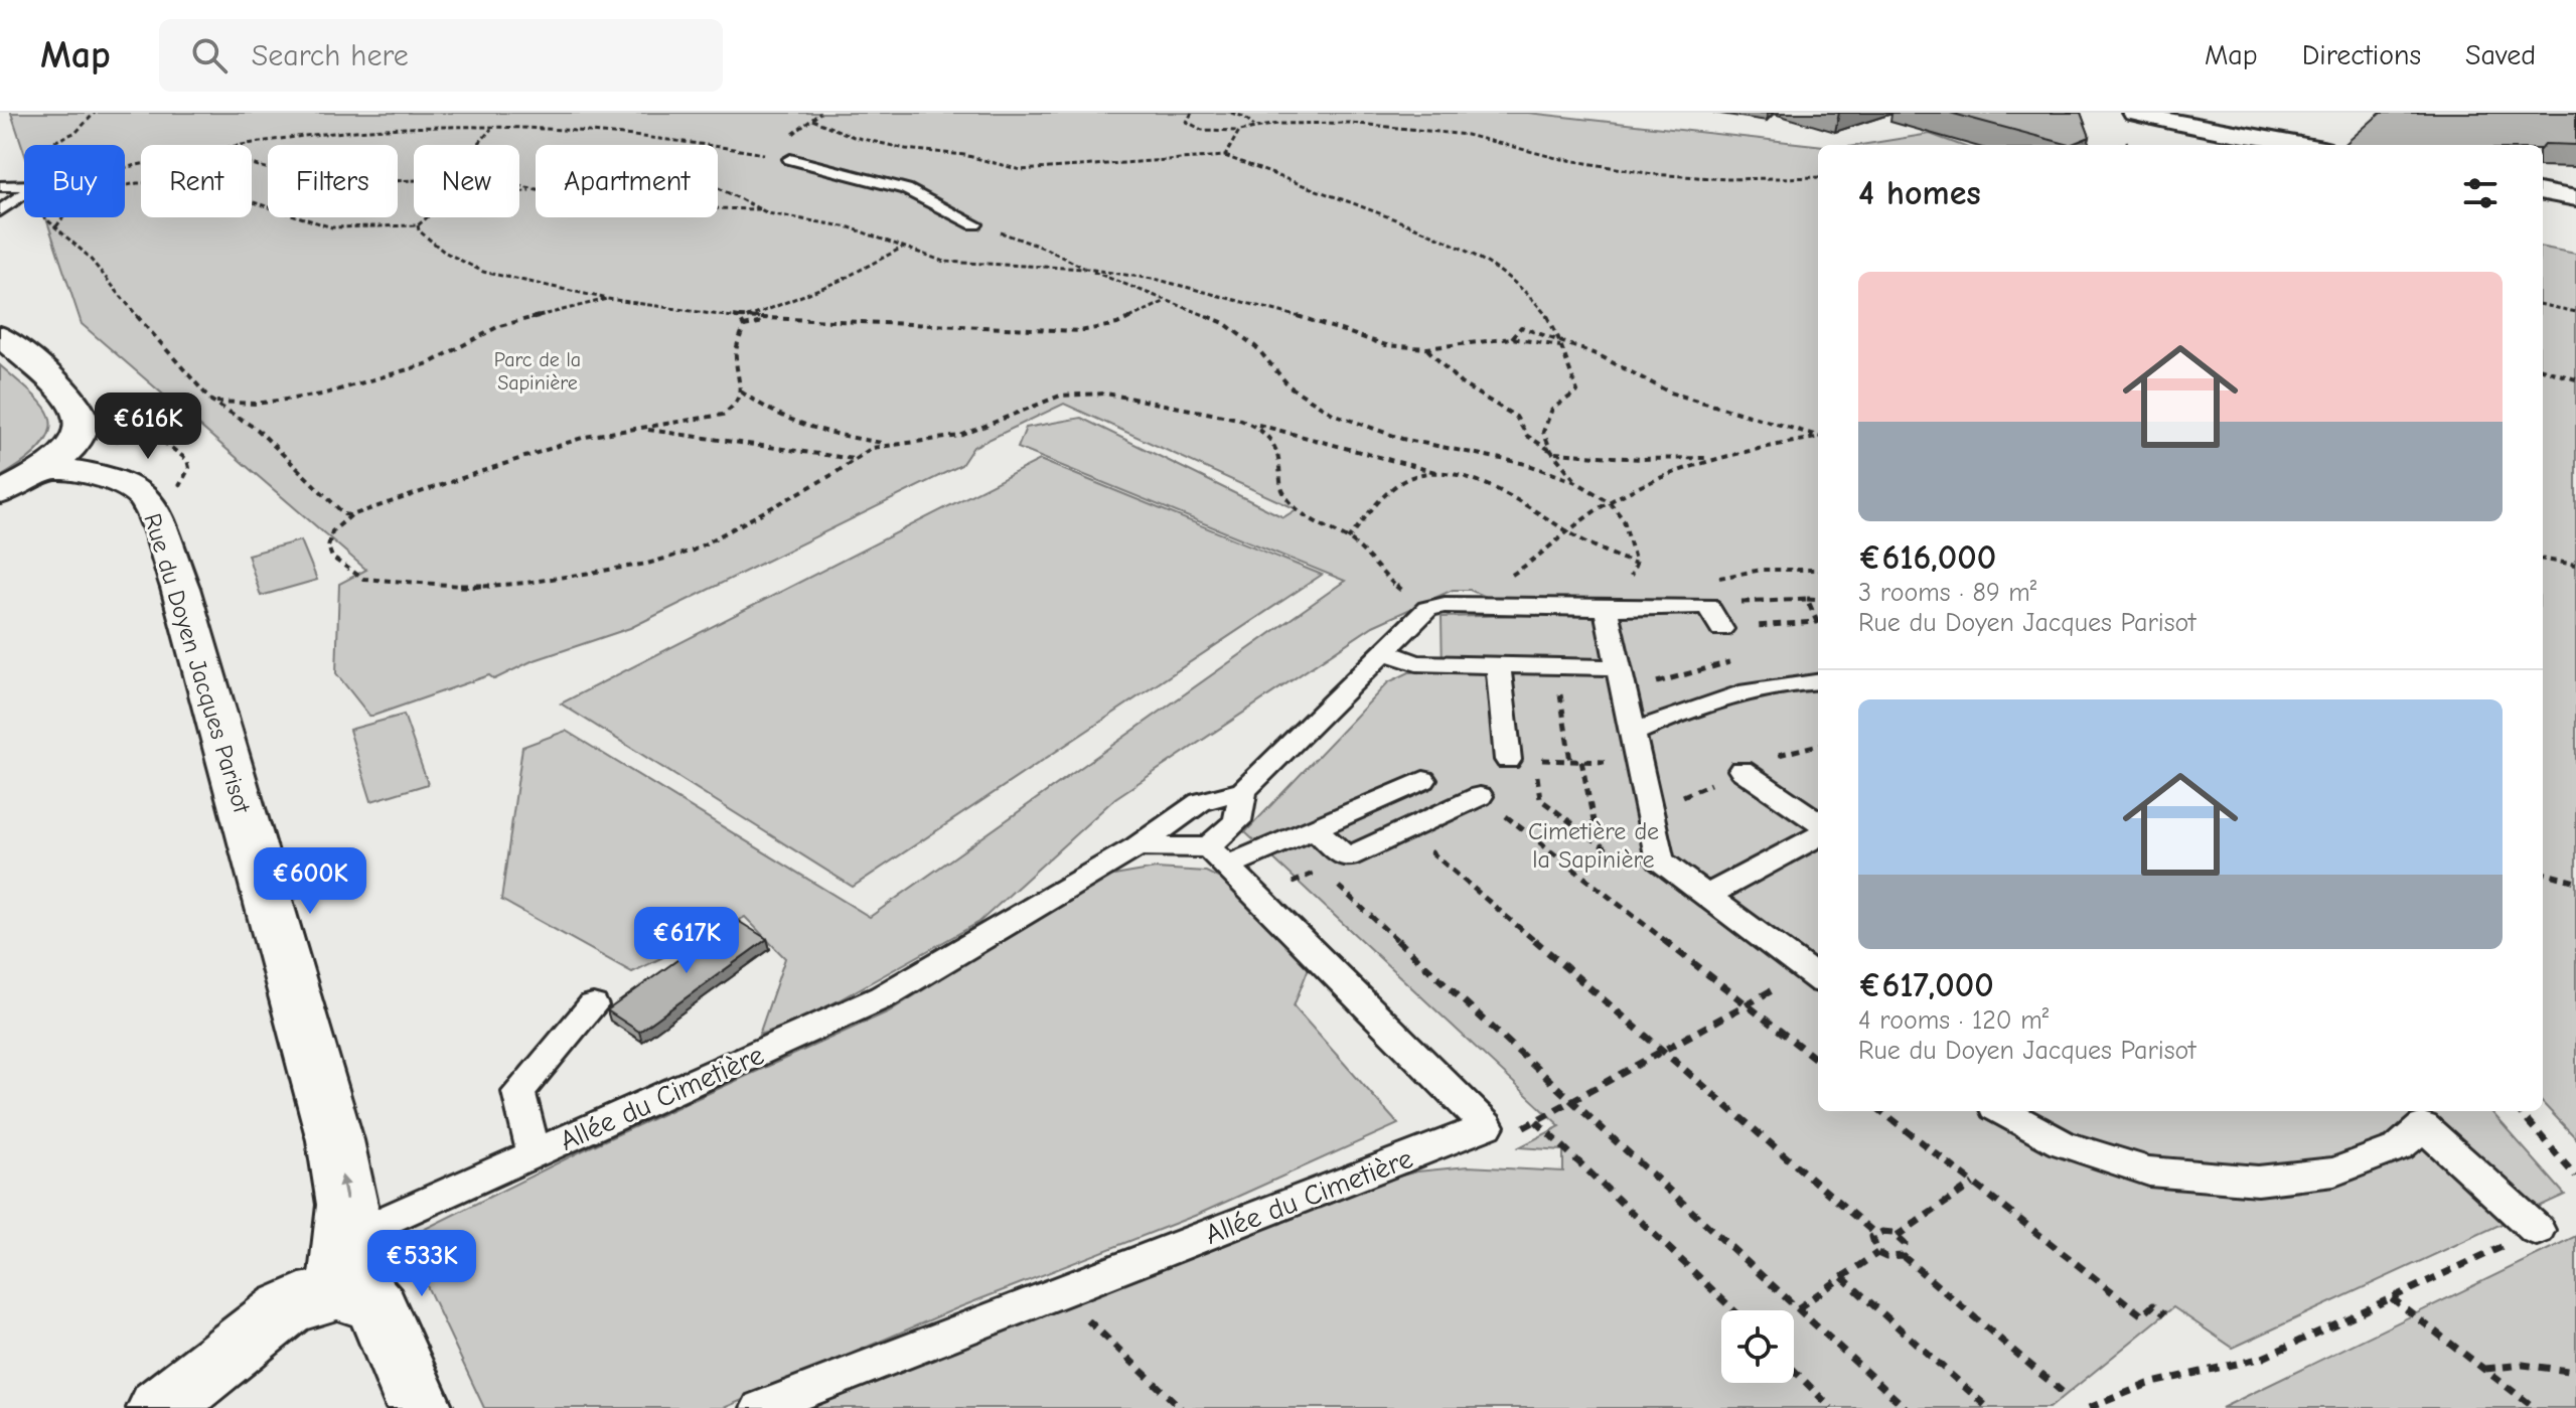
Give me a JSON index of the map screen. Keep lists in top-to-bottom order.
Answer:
{
  "streets": {
    "street": ["Rue du Doyen Jacques Parisot"],
    "lane": ["Allée du Cimetière"]
  },
  "crossings": [
    ["Rue du Doyen Jacques Parisot", "Allée du Cimetière"]
  ],
  "one_way": ["Rue du Doyen Jacques Parisot"],
  "parks": ["Parc de la Sapinière", "Cimetière de la Sapinière"],
  "page": {
    "header": "Map",
    "search": "Search here",
    "nav": ["Map", "Directions", "Saved"],
    "chip": [
      "Buy",
      "Rent",
      "Filters",
      "New",
      "Apartment"
    ],
    "heading": "4 homes",
    "list": [
      {
        "name": "€616,000",
        "note": "3 rooms · 89 m² · Rue du Doyen Jacques Parisot"
      },
      {
        "name": "€617,000",
        "note": "4 rooms · 120 m² · Rue du Doyen Jacques Parisot"
      }
    ],
    "price": [
      "€616K",
      "€600K",
      "€617K",
      "€533K"
    ]
  }
}
